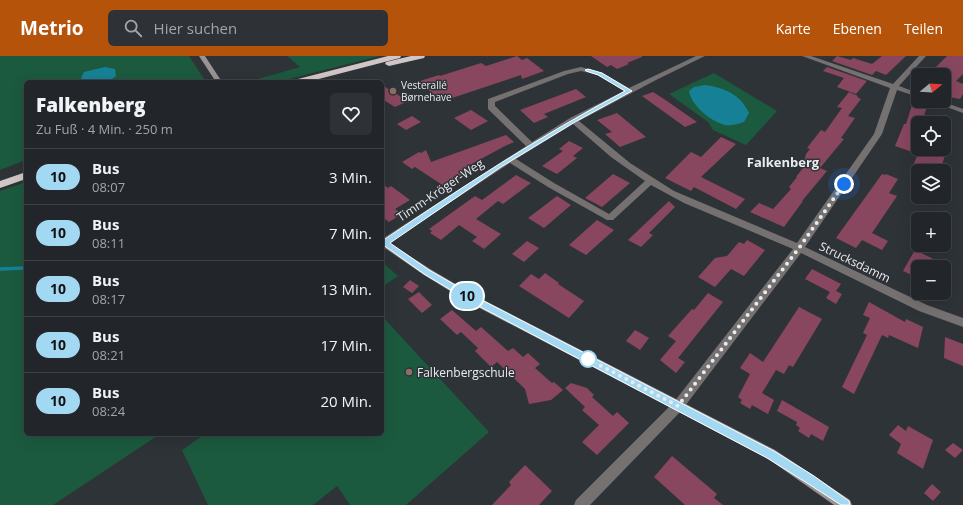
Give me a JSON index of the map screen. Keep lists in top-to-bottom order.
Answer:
{
  "streets": {
    "street": ["Timm-Kröger-Weg", "Strucksdamm"]
  },
  "crossings": [
    ["Timm-Kröger-Weg", "Strucksdamm"]
  ],
  "districts": ["Falkenberg"],
  "places": ["Vesterallé Børnehave", "Falkenbergschule"],
  "lines": ["bus line 10"],
  "north": "right",
  "page": {
    "header": "Metrio",
    "search": "Hier suchen",
    "nav": ["Karte", "Ebenen", "Teilen"],
    "on_map": "10",
    "map_buttons": ["+", "−"],
    "heading": ["Falkenberg", "Zu Fuß · 4 Min. · 250 m"],
    "list": [
      {
        "mark": "10",
        "name": "Bus",
        "note": "08:07",
        "value": "3 Min."
      },
      {
        "mark": "10",
        "name": "Bus",
        "note": "08:11",
        "value": "7 Min."
      },
      {
        "mark": "10",
        "name": "Bus",
        "note": "08:17",
        "value": "13 Min."
      },
      {
        "mark": "10",
        "name": "Bus",
        "note": "08:21",
        "value": "17 Min."
      },
      {
        "mark": "10",
        "name": "Bus",
        "note": "08:24",
        "value": "20 Min."
      }
    ]
  }
}
